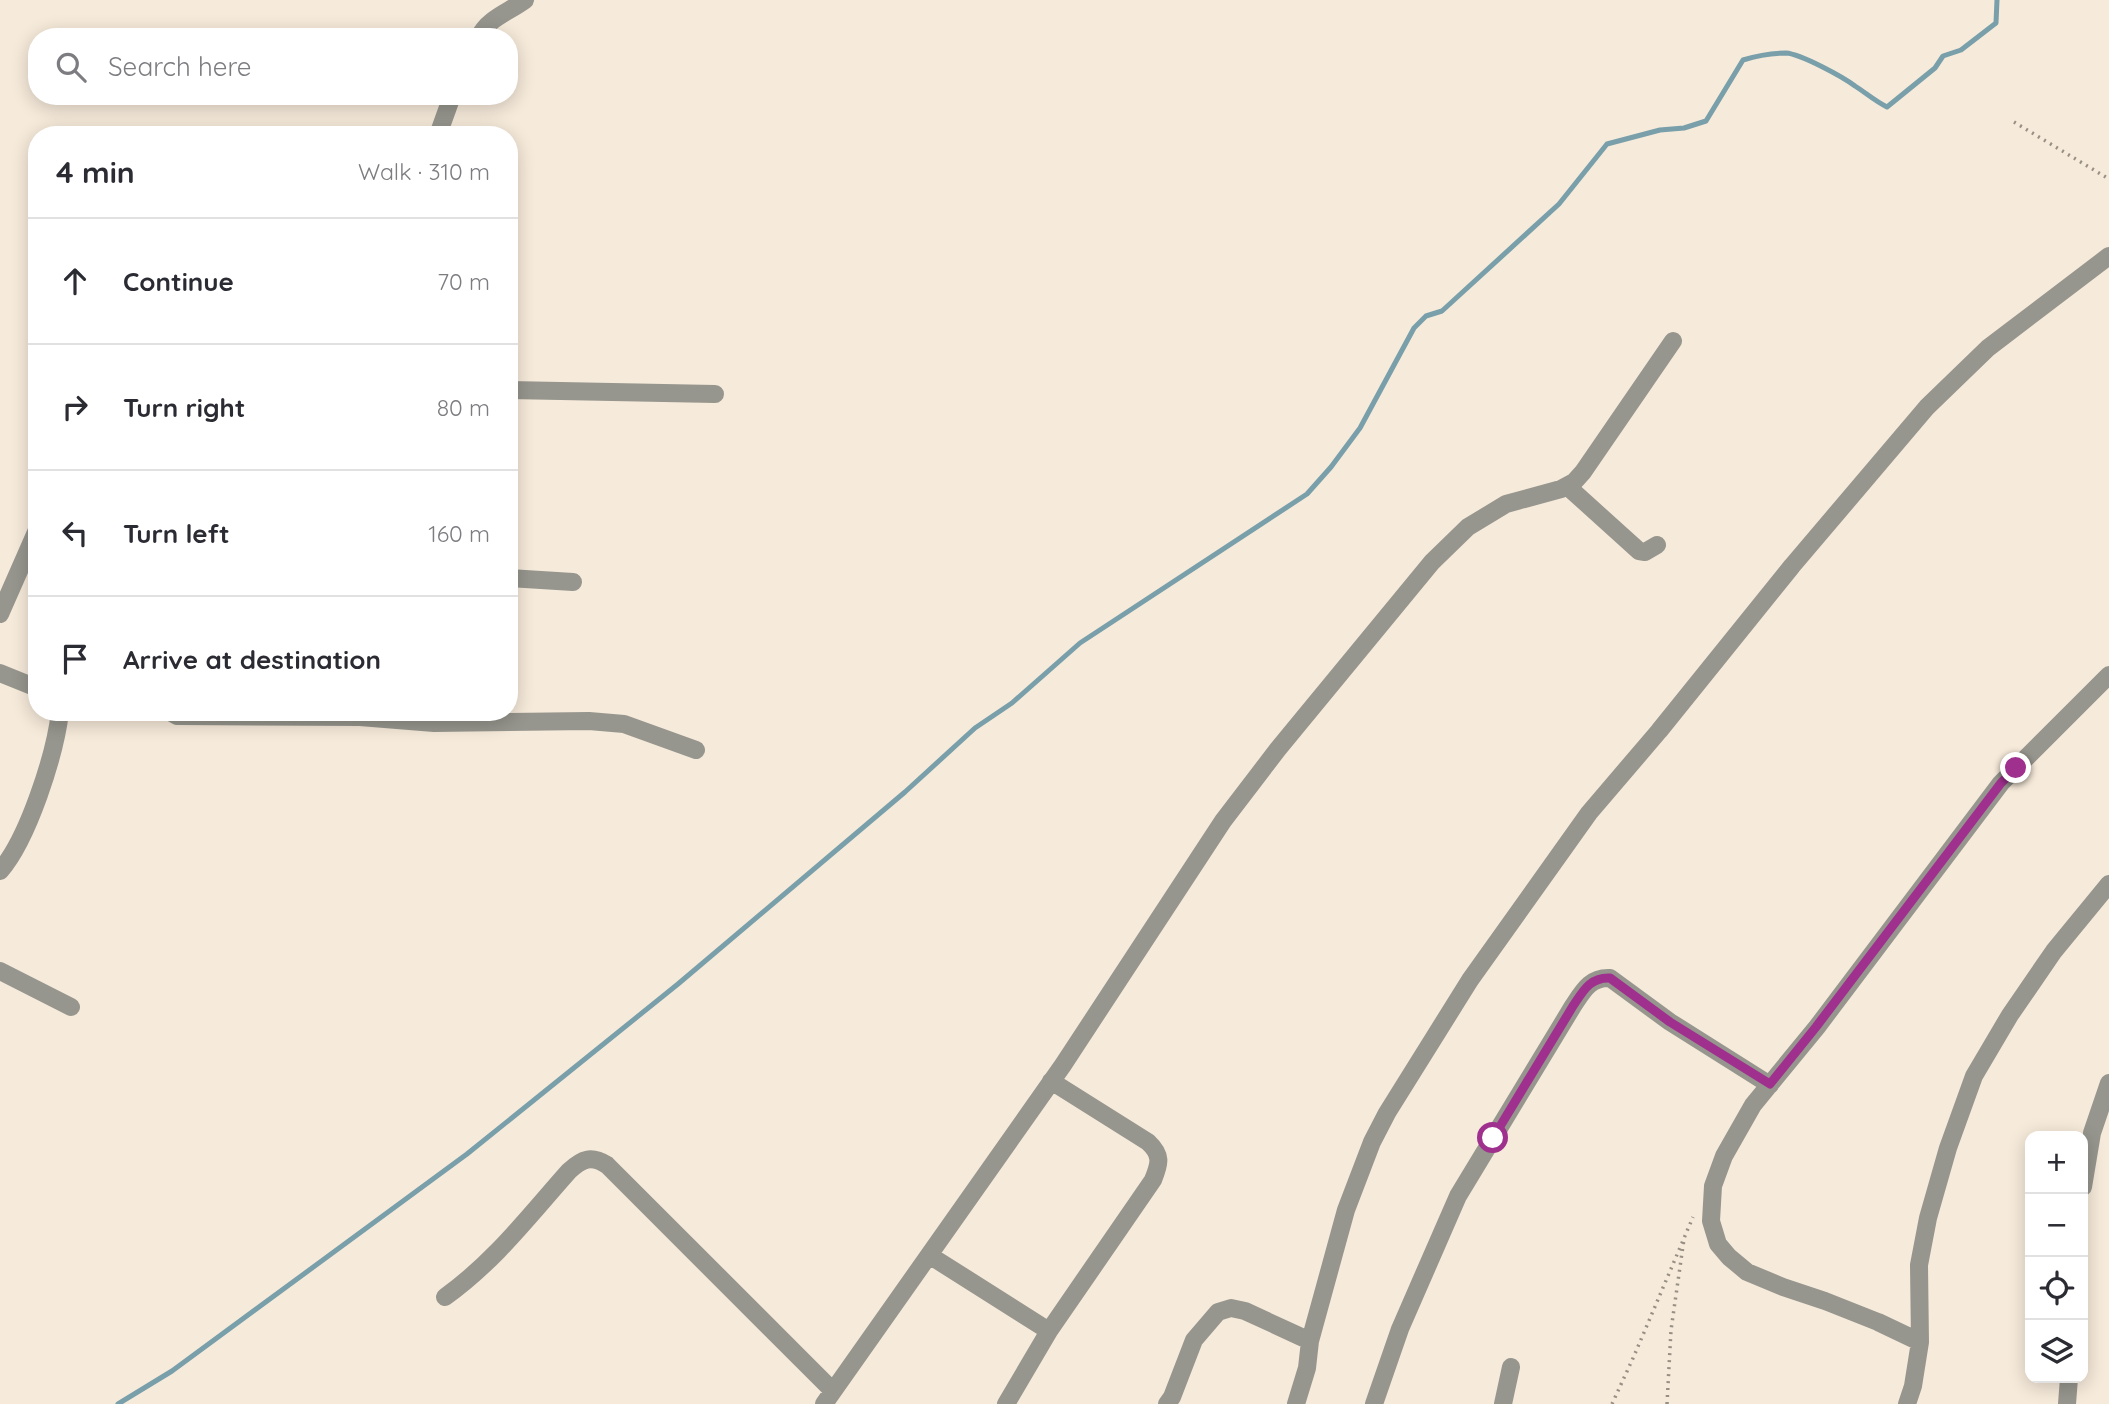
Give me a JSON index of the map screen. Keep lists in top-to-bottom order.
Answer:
{
  "page": {
    "search": "Search here",
    "heading": ["4 min", "Walk · 310 m"],
    "list": [
      ["Continue", "70 m"],
      ["Turn right", "80 m"],
      ["Turn left", "160 m"],
      "Arrive at destination"
    ],
    "map_buttons": ["+", "−"]
  }
}
